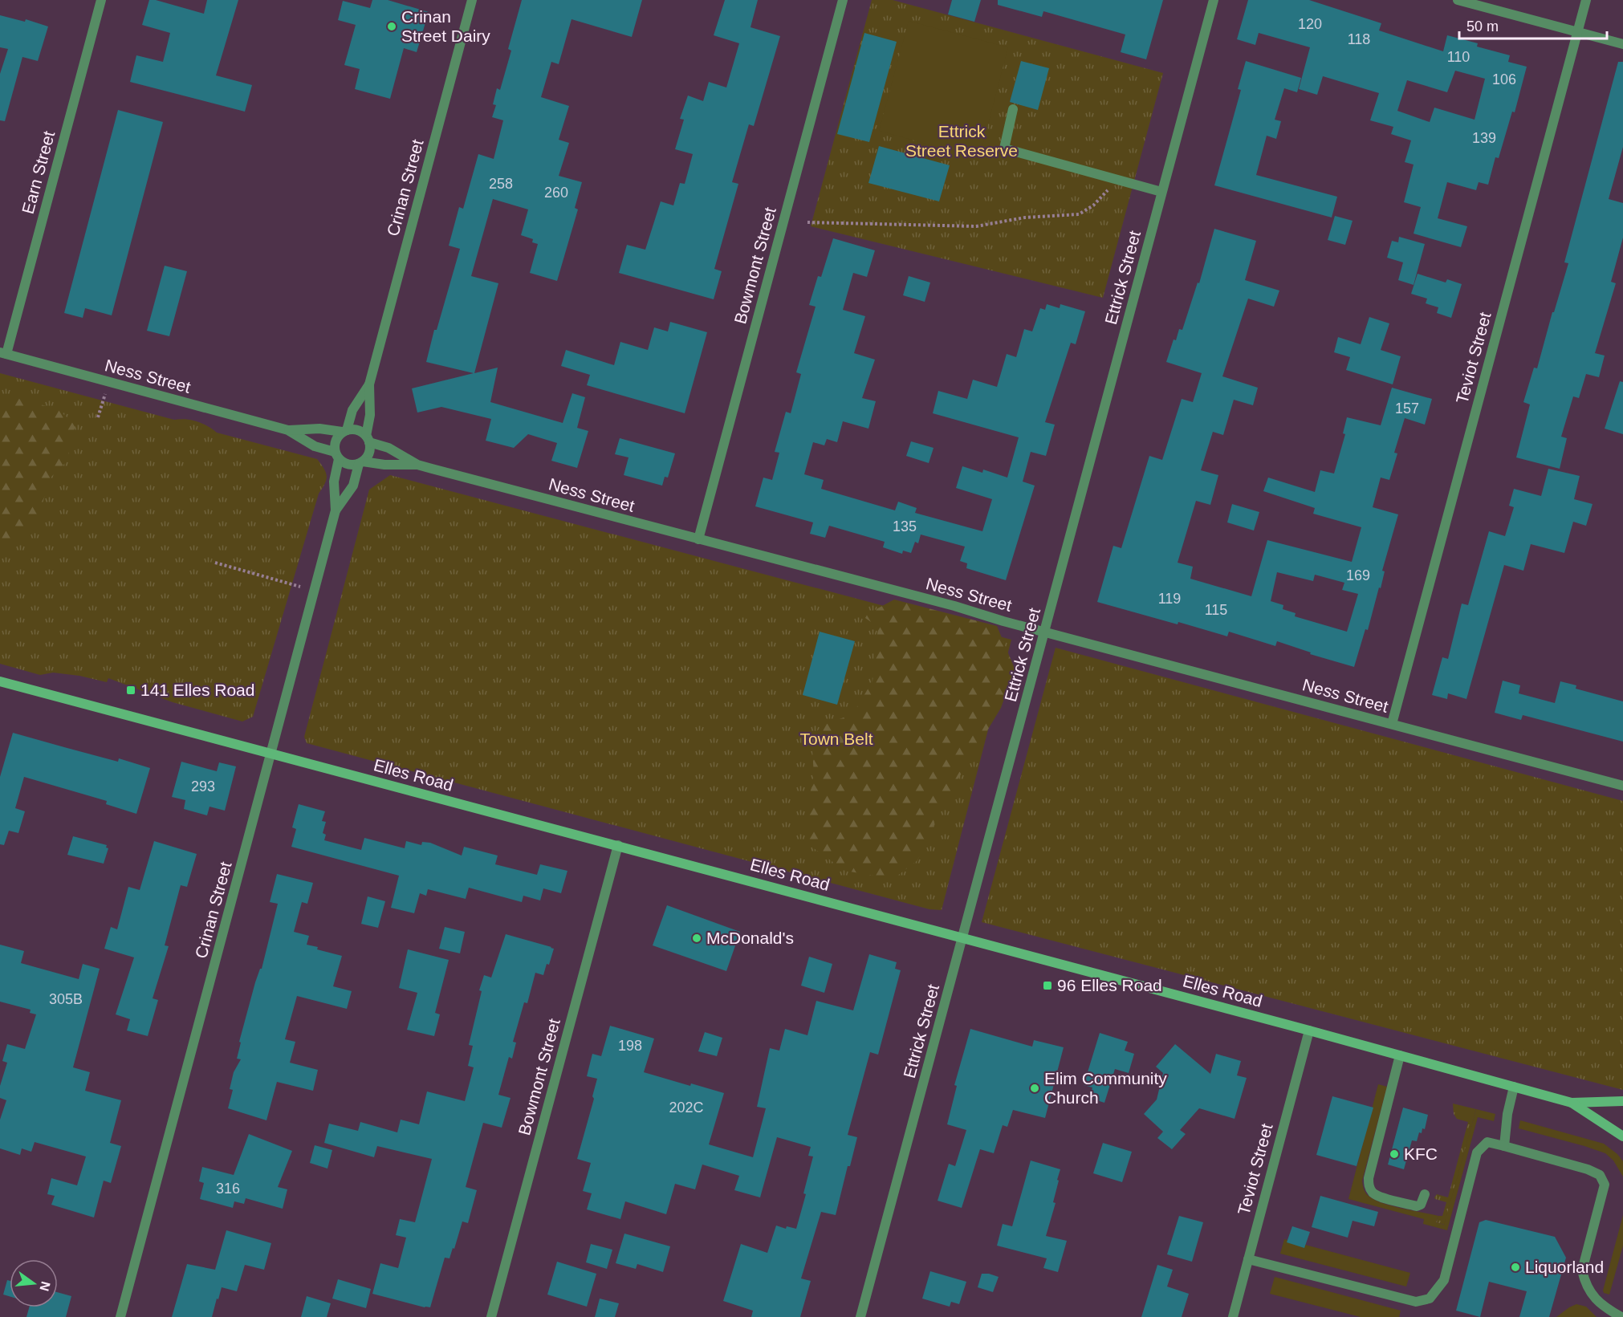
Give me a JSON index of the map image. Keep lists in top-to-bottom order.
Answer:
{
  "streets": {
    "main road": ["Elles Road"],
    "street": [
      "Earn Street",
      "Crinan Street",
      "Bowmont Street",
      "Ettrick Street",
      "Teviot Street",
      "Ness Street"
    ]
  },
  "crossings": [
    ["Earn Street", "Ness Street"],
    ["Crinan Street", "Ness Street"],
    ["Crinan Street", "Elles Road"],
    ["Bowmont Street", "Ness Street"],
    ["Bowmont Street", "Elles Road"],
    ["Ettrick Street", "Ness Street"],
    ["Ettrick Street", "Elles Road"],
    ["Teviot Street", "Ness Street"],
    ["Teviot Street", "Elles Road"]
  ],
  "parks": ["Ettrick Street Reserve", "Town Belt"],
  "places": {
    "other": [
      "Crinan Street Dairy",
      "McDonald's",
      "Elim Community Church",
      "KFC",
      "Liquorland"
    ],
    "transit": ["141 Elles Road", "96 Elles Road"]
  },
  "house_numbers": [
    "120",
    "118",
    "110",
    "106",
    "139",
    "258",
    "260",
    "157",
    "135",
    "169",
    "119",
    "115",
    "293",
    "305B",
    "198",
    "202C",
    "316"
  ],
  "scale_bar": "50 m",
  "north": "right"
}
